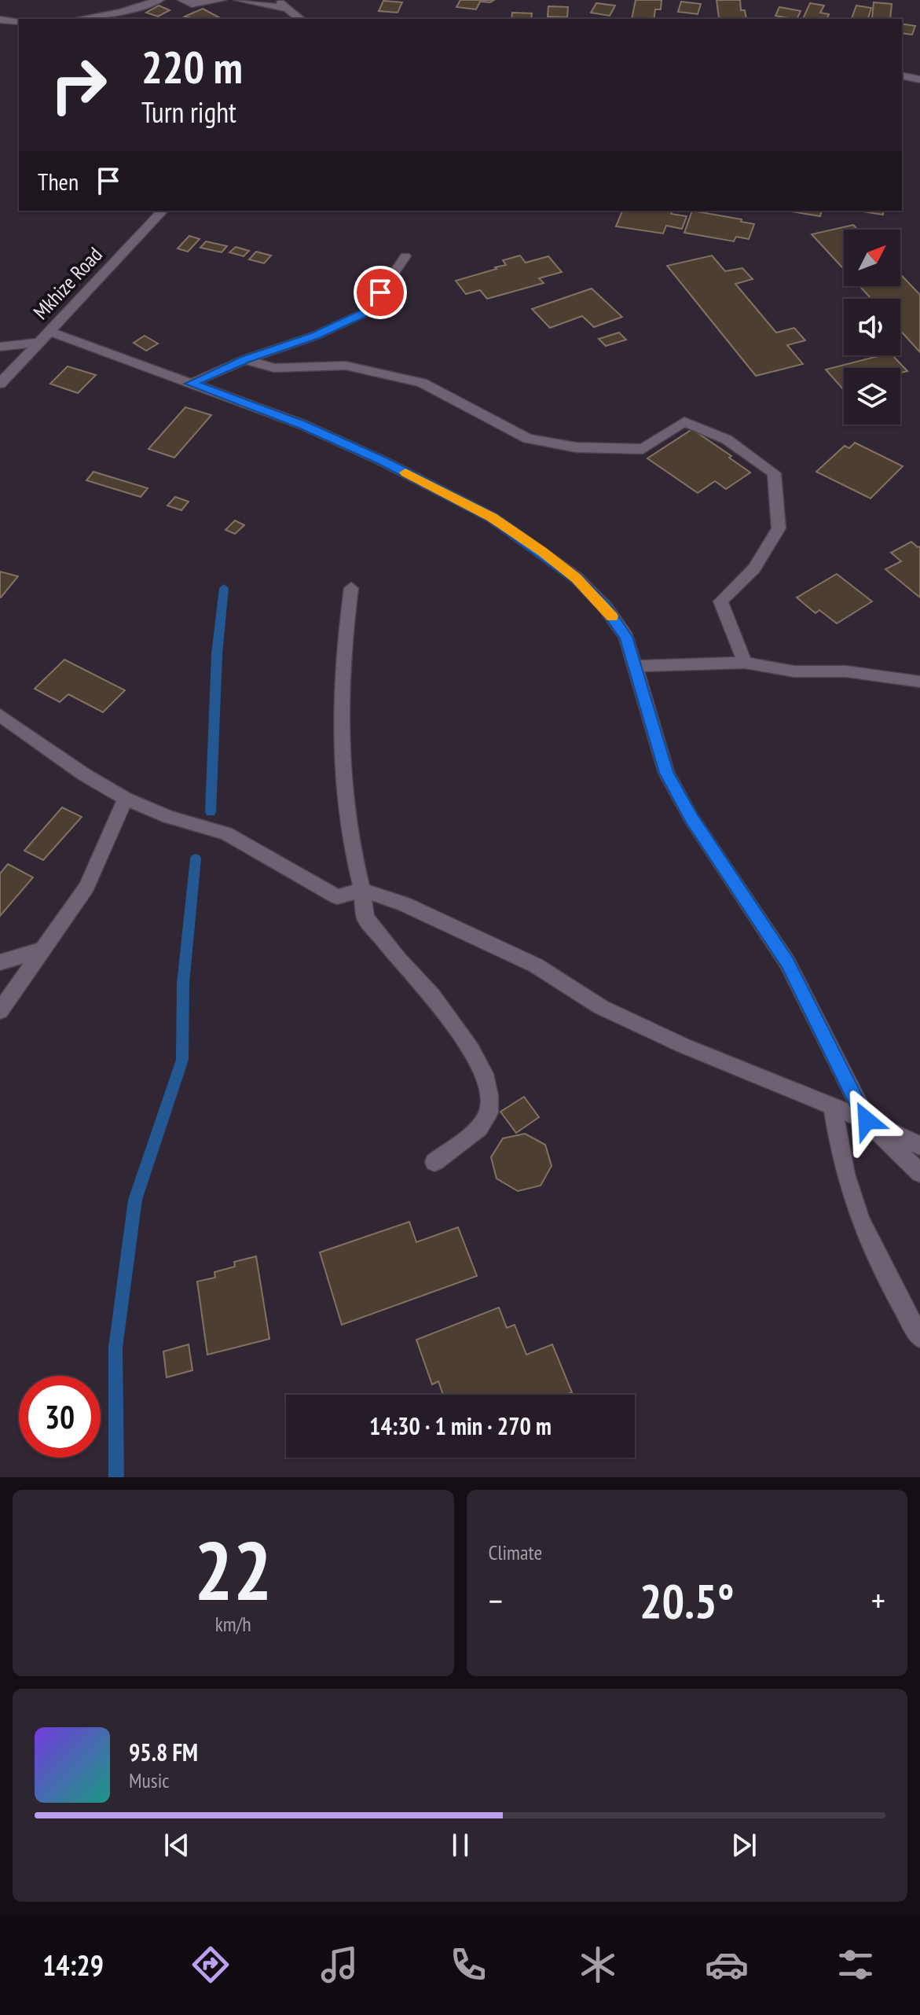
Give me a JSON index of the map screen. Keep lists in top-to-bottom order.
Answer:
{
  "streets": {
    "street": ["Mkhize Road"]
  },
  "north": "top right",
  "page": {
    "turn": ["220 m", "Turn right"],
    "then": "Then",
    "limit": "30",
    "trip": "14:30 · 1 min · 270 m",
    "tile": [
      ["22", "km/h"],
      "Climate"
    ],
    "heat": ["−", "20.5°", "+"],
    "song": ["95.8 FM", "Music"],
    "tabs": "14:29"
  }
}
